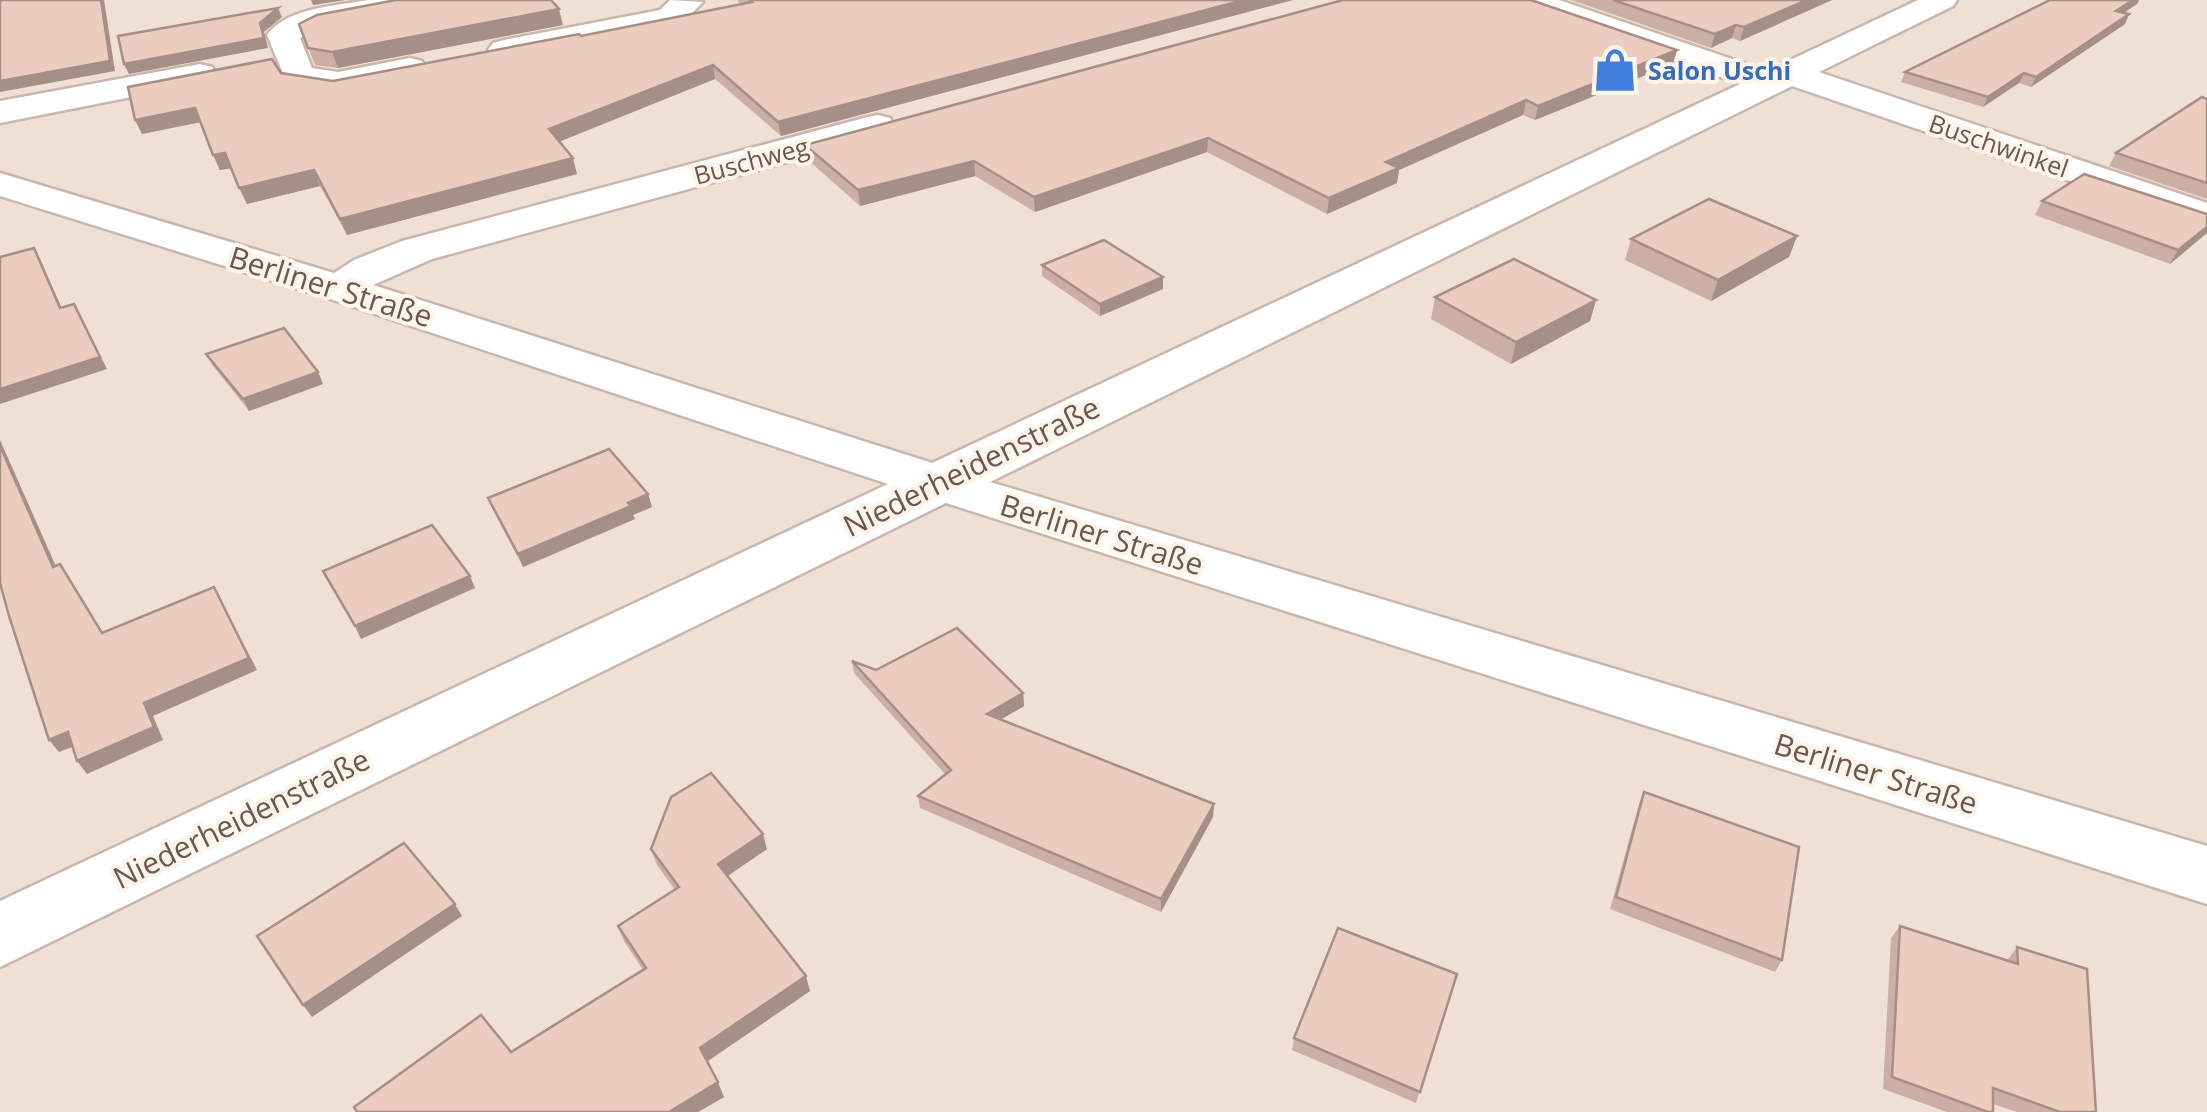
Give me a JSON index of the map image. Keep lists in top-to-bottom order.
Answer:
{
  "streets": {
    "street": [
      "Buschwinkel",
      "Buschweg",
      "Berliner Straße",
      "Niederheidenstraße"
    ]
  },
  "crossings": [
    ["Buschwinkel", "Niederheidenstraße"],
    ["Buschweg", "Berliner Straße"],
    ["Berliner Straße", "Niederheidenstraße"]
  ],
  "places": {
    "shop": ["Salon Uschi"]
  }
}
